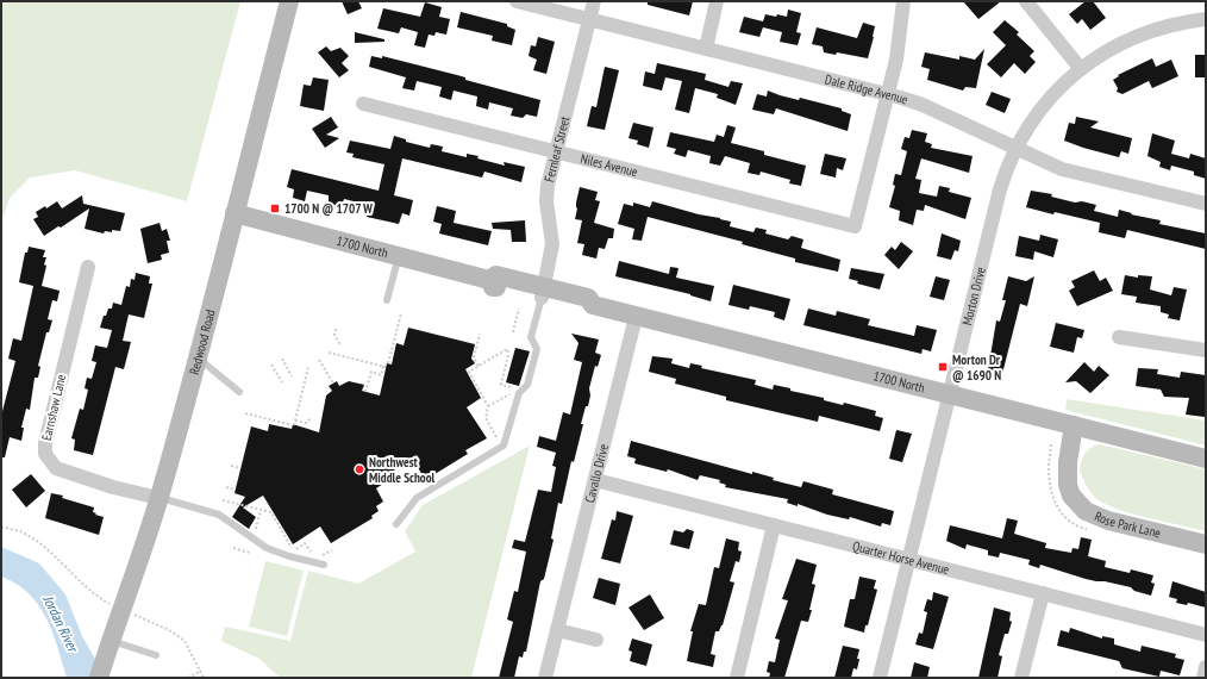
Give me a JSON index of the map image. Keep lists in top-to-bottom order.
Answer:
{
  "streets": {
    "street": [
      "Dale Ridge Avenue",
      "Fernleaf Street",
      "Niles Avenue",
      "1700 North",
      "Morton Drive",
      "Redwood Road",
      "Earnshaw Lane",
      "Cavallo Drive",
      "Rose Park Lane",
      "Quarter Horse Avenue"
    ]
  },
  "crossings": [
    ["Dale Ridge Avenue", "Fernleaf Street"],
    ["Dale Ridge Avenue", "Niles Avenue"],
    ["Dale Ridge Avenue", "Morton Drive"],
    ["Fernleaf Street", "Niles Avenue"],
    ["Fernleaf Street", "1700 North"],
    ["1700 North", "Morton Drive"],
    ["1700 North", "Redwood Road"],
    ["1700 North", "Cavallo Drive"],
    ["1700 North", "Rose Park Lane"],
    ["Morton Drive", "Quarter Horse Avenue"],
    ["Redwood Road", "Earnshaw Lane"],
    ["Cavallo Drive", "Quarter Horse Avenue"]
  ],
  "water": ["Jordan River"],
  "places": {
    "transit": ["1700 N @ 1707 W", "Morton Dr @ 1690 N"],
    "other": ["Northwest Middle School"]
  }
}
